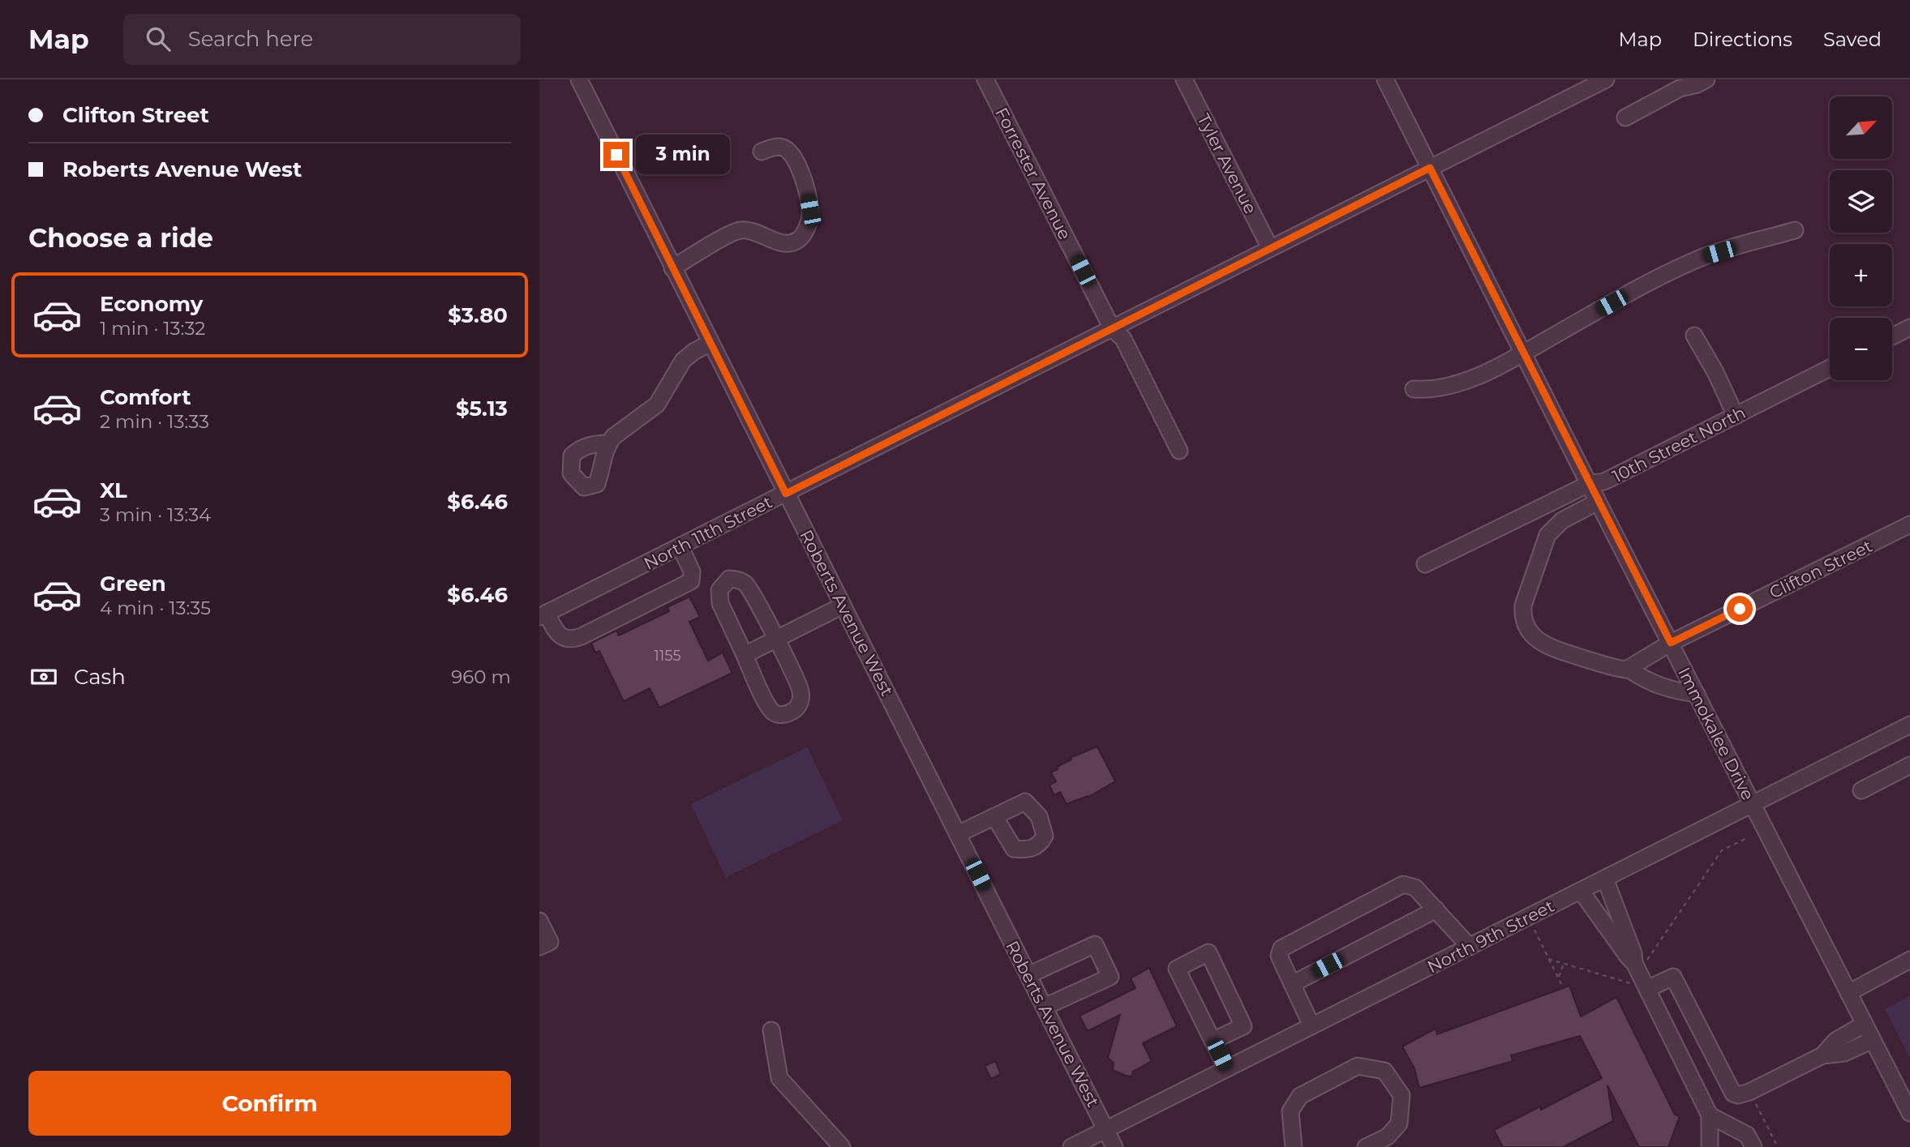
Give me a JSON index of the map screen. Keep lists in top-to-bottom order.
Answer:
{
  "streets": {
    "street": [
      "Tyler Avenue",
      "Forrester Avenue",
      "10th Street North",
      "North 11th Street",
      "Clifton Street",
      "Roberts Avenue West",
      "Immokalee Drive",
      "North 9th Street"
    ]
  },
  "crossings": [
    ["Tyler Avenue", "North 11th Street"],
    ["Forrester Avenue", "North 11th Street"],
    ["10th Street North", "Immokalee Drive"],
    ["North 11th Street", "Roberts Avenue West"],
    ["North 11th Street", "Immokalee Drive"],
    ["Clifton Street", "Immokalee Drive"],
    ["Roberts Avenue West", "North 9th Street"],
    ["Immokalee Drive", "North 9th Street"]
  ],
  "house_numbers": ["1155"],
  "north": "top right",
  "page": {
    "header": "Map",
    "search": "Search here",
    "nav": ["Map", "Directions", "Saved"],
    "banner": ["Clifton Street", "Roberts Avenue West"],
    "map_buttons": ["+", "−"],
    "bubble": "3 min",
    "heading": "Choose a ride",
    "list": [
      {
        "name": "Economy",
        "note": "1 min · 13:32",
        "value": "$3.80"
      },
      {
        "name": "Comfort",
        "note": "2 min · 13:33",
        "value": "$5.13"
      },
      {
        "name": "XL",
        "note": "3 min · 13:34",
        "value": "$6.46"
      },
      {
        "name": "Green",
        "note": "4 min · 13:35",
        "value": "$6.46"
      }
    ],
    "pay": ["Cash", "960 m"],
    "buttons": "Confirm"
  }
}
